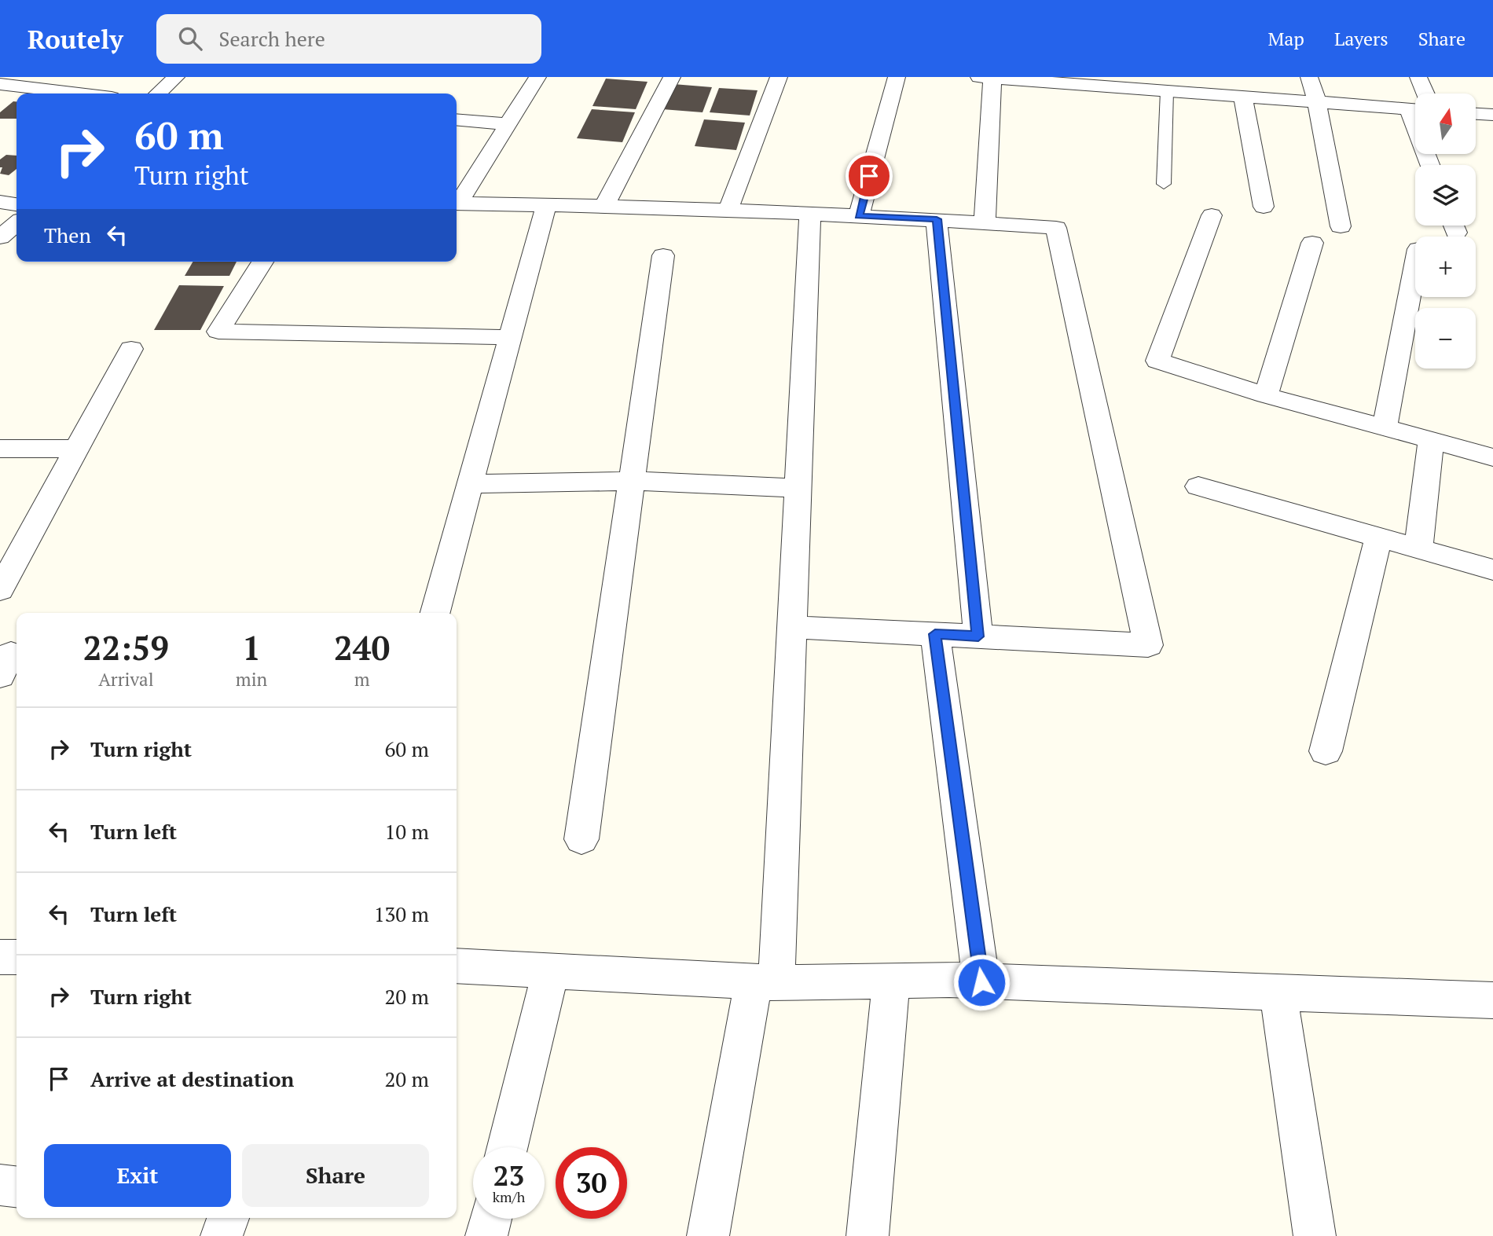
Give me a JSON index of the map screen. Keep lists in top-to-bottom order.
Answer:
{
  "north": "top",
  "page": {
    "header": "Routely",
    "search": "Search here",
    "nav": ["Map", "Layers", "Share"],
    "map_buttons": ["+", "−"],
    "turn": ["60 m", "Turn right"],
    "then": "Then",
    "eta": [
      "22:59",
      "Arrival",
      "1",
      "min",
      "240",
      "m"
    ],
    "list": [
      {
        "name": "Turn right",
        "value": "60 m"
      },
      {
        "name": "Turn left",
        "value": "10 m"
      },
      {
        "name": "Turn left",
        "value": "130 m"
      },
      {
        "name": "Turn right",
        "value": "20 m"
      },
      {
        "name": "Arrive at destination",
        "value": "20 m"
      }
    ],
    "buttons": ["Exit", "Share"],
    "speed": "23 km/h",
    "limit": "30"
  }
}
